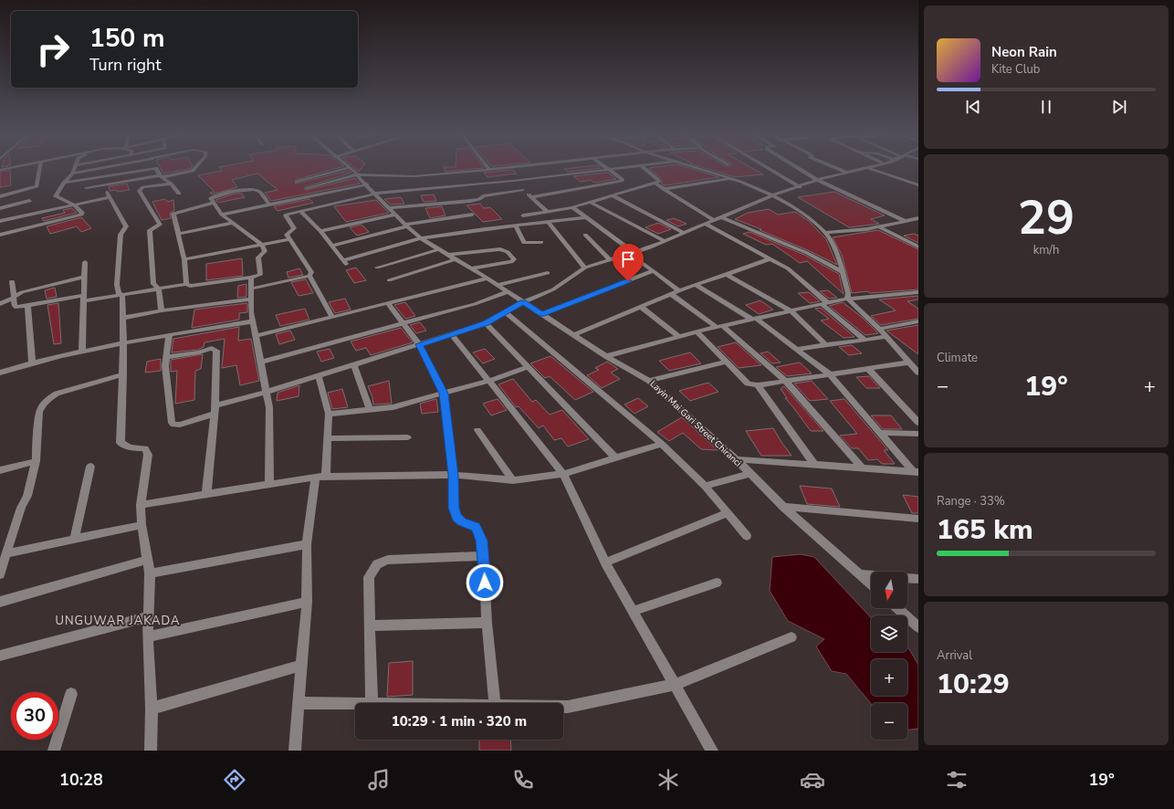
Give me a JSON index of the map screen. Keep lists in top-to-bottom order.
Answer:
{
  "streets": {
    "street": ["Layin Mai Gari Street Chiranci"]
  },
  "districts": ["UNGUWAR JAKADA"],
  "north": "bottom",
  "page": {
    "turn": ["150 m", "Turn right"],
    "song": ["Neon Rain", "Kite Club"],
    "tile": [
      ["29", "km/h"],
      "Climate",
      ["Range · 33%", "165 km"],
      ["Arrival", "10:29"]
    ],
    "heat": ["−", "19°", "+"],
    "map_buttons": ["+", "−"],
    "limit": "30",
    "trip": "10:29 · 1 min · 320 m",
    "tabs": ["10:28", "19°"]
  }
}
